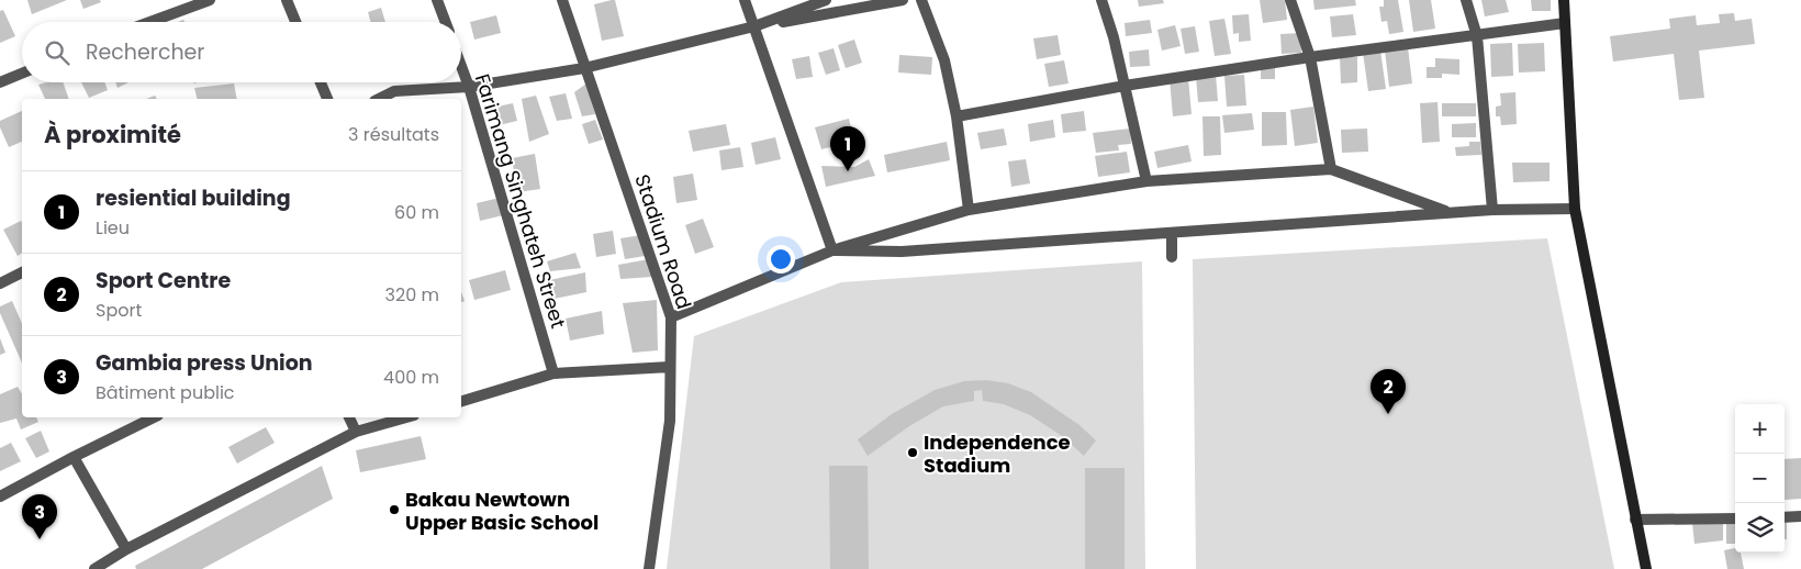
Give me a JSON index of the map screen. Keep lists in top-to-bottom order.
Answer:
{
  "streets": {
    "street": ["Farimang Singhateh Street", "Stadium Road"]
  },
  "places": ["Independence Stadium", "Bakau Newtown Upper Basic School"],
  "page": {
    "search": "Rechercher",
    "heading": ["À proximité", "3 résultats"],
    "pins": ["1", "2", "3"],
    "list": [
      {
        "mark": "1",
        "name": "resiential building",
        "note": "Lieu",
        "value": "60 m"
      },
      {
        "mark": "2",
        "name": "Sport Centre",
        "note": "Sport",
        "value": "320 m"
      },
      {
        "mark": "3",
        "name": "Gambia press Union",
        "note": "Bâtiment public",
        "value": "400 m"
      }
    ],
    "map_buttons": ["+", "−"]
  }
}
